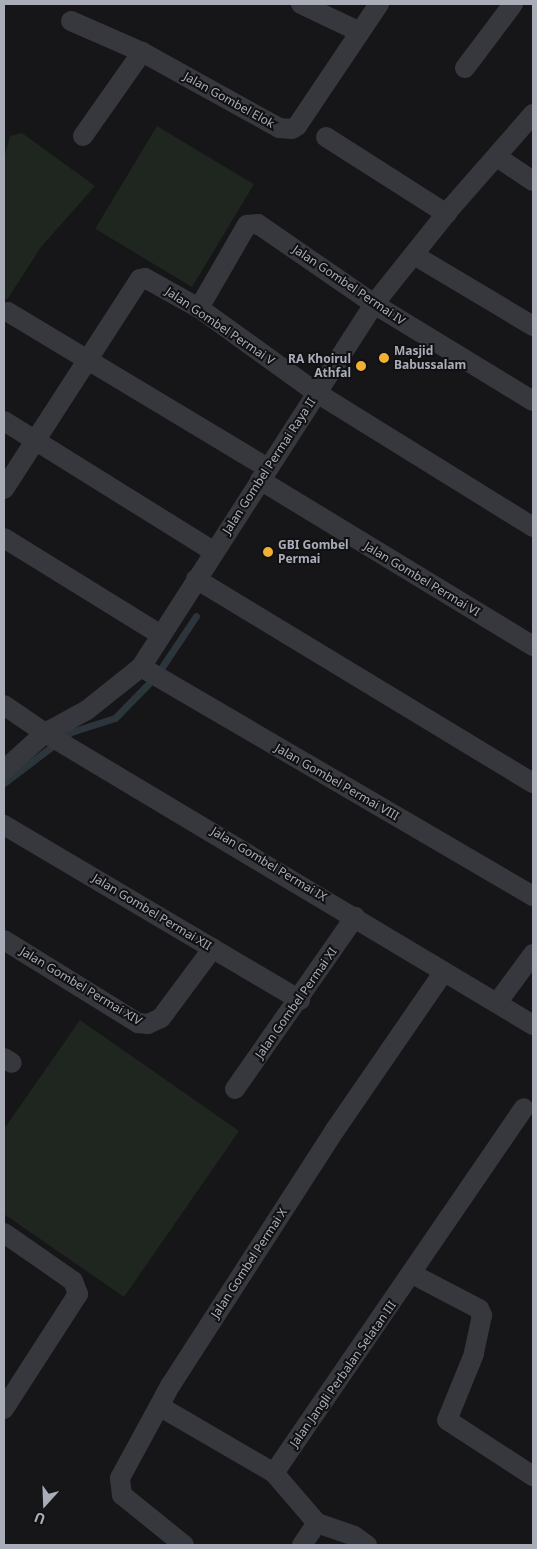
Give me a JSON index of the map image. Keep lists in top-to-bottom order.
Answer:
{
  "streets": {
    "street": [
      "Jalan Gombel Elok",
      "Jalan Gombel Permai IV",
      "Jalan Gombel Permai V",
      "Jalan Gombel Permai Raya II",
      "Jalan Gombel Permai VI",
      "Jalan Gombel Permai VIII",
      "Jalan Gombel Permai IX",
      "Jalan Gombel Permai XII",
      "Jalan Gombel Permai XIV",
      "Jalan Gombel Permai XI",
      "Jalan Gombel Permai X",
      "Jalan Jangli Perbalan Selatan III"
    ]
  },
  "crossings": [
    ["Jalan Gombel Permai IV", "Jalan Gombel Permai V"],
    ["Jalan Gombel Permai IV", "Jalan Gombel Permai Raya II"],
    ["Jalan Gombel Permai V", "Jalan Gombel Permai Raya II"],
    ["Jalan Gombel Permai V", "Jalan Gombel Permai VI"],
    ["Jalan Gombel Permai Raya II", "Jalan Gombel Permai VI"],
    ["Jalan Gombel Permai Raya II", "Jalan Gombel Permai VIII"],
    ["Jalan Gombel Permai Raya II", "Jalan Gombel Permai IX"],
    ["Jalan Gombel Permai IX", "Jalan Gombel Permai XI"],
    ["Jalan Gombel Permai IX", "Jalan Gombel Permai X"],
    ["Jalan Gombel Permai XII", "Jalan Gombel Permai XIV"],
    ["Jalan Gombel Permai XII", "Jalan Gombel Permai XI"]
  ],
  "places": ["Masjid Babussalam", "RA Khoirul Athfal", "GBI Gombel Permai"],
  "north": "bottom"
}
